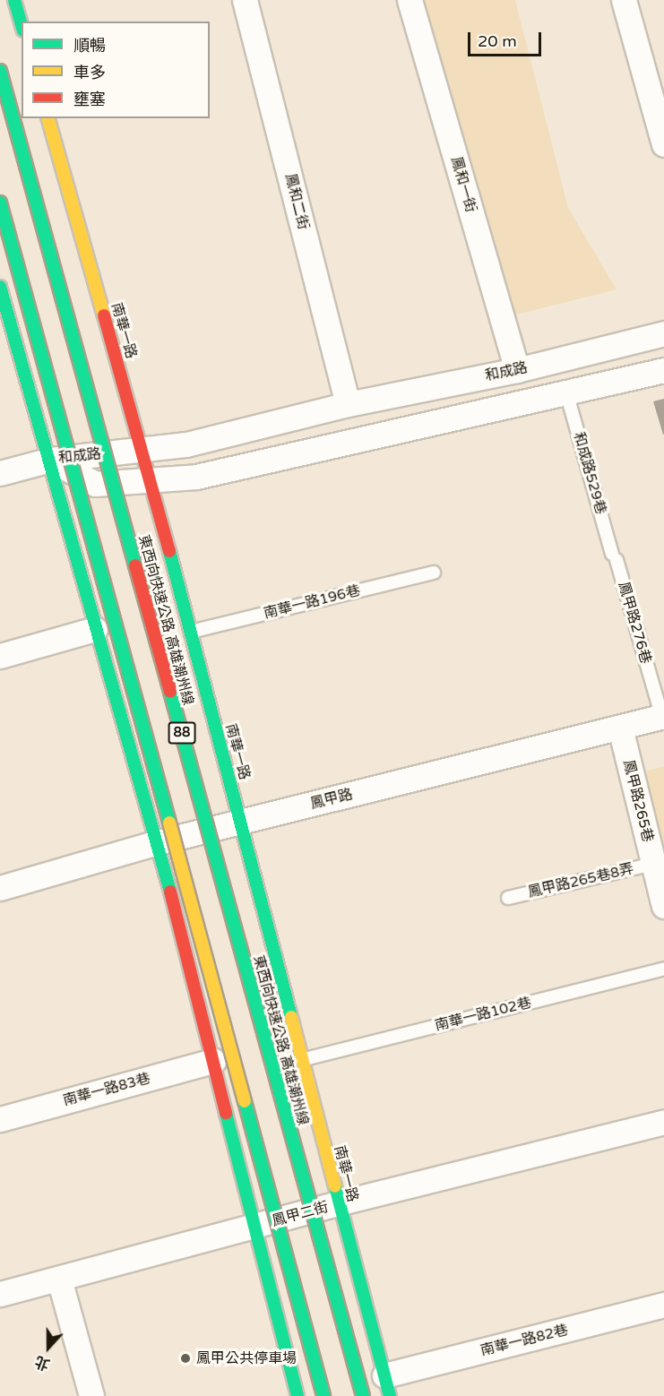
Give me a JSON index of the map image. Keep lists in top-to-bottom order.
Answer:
{
  "streets": {
    "main road": ["南華一路", "東西向快速公路 高雄潮州線", "88"],
    "street": [
      "鳳和一街",
      "鳳和二街",
      "和成路",
      "鳳甲路",
      "鳳甲路265巷",
      "南華一路83巷",
      "鳳甲二街",
      "南華一路82巷"
    ],
    "lane": [
      "和成路529巷",
      "南華一路196巷",
      "鳳甲路276巷",
      "鳳甲路265巷8弄",
      "南華一路102巷"
    ]
  },
  "crossings": [
    ["鳳和一街", "和成路"],
    ["鳳和二街", "和成路"],
    ["南華一路", "和成路"],
    ["南華一路", "南華一路196巷"],
    ["南華一路", "鳳甲路"],
    ["南華一路", "南華一路102巷"],
    ["南華一路", "鳳甲二街"],
    ["南華一路", "南華一路82巷"],
    ["和成路", "和成路529巷"],
    ["和成路529巷", "鳳甲路276巷"],
    ["鳳甲路276巷", "鳳甲路"],
    ["鳳甲路", "鳳甲路265巷"],
    ["鳳甲路265巷", "鳳甲路265巷8弄"]
  ],
  "places": ["鳳甲公共停車場"],
  "legend": ["順暢", "車多", "壅塞"],
  "scale_bar": "20 m",
  "north": "bottom"
}
